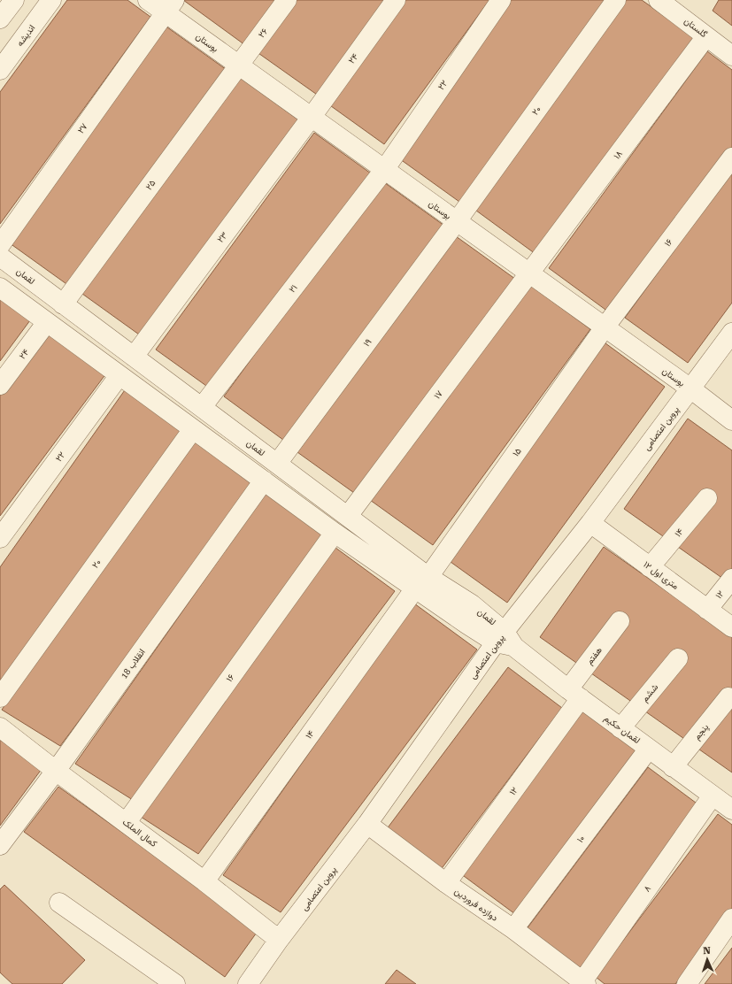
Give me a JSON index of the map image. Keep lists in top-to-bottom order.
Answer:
{
  "streets": {
    "street": [
      "گلستان",
      "۲۶",
      "اندیشه",
      "بوستان",
      "۲۴",
      "۲۲",
      "۲۰",
      "۲۷",
      "۱۸",
      "۲۵",
      "۲۳",
      "۱۶",
      "لقمان",
      "۲۱",
      "۱۹",
      "۱۷",
      "پروین اعتصامی",
      "۱۵",
      "۱۴",
      "۱۲ متری اول",
      "۱۲",
      "هفتم",
      "انقلاب 18",
      "ششم",
      "لقمان حکیم",
      "پنجم",
      "کمال الملک",
      "۱۰",
      "۸",
      "دوازده فروردین"
    ]
  },
  "crossings": [
    ["گلستان", "۱۸"],
    ["۲۶", "بوستان"],
    ["۲۶", "۲۵"],
    ["بوستان", "۲۴"],
    ["بوستان", "۲۲"],
    ["بوستان", "۲۰"],
    ["بوستان", "۲۷"],
    ["بوستان", "۱۸"],
    ["بوستان", "۲۵"],
    ["بوستان", "۲۳"],
    ["بوستان", "۱۶"],
    ["بوستان", "۲۱"],
    ["بوستان", "۱۹"],
    ["بوستان", "۱۷"],
    ["بوستان", "پروین اعتصامی"],
    ["بوستان", "۱۵"],
    ["۲۴", "۲۳"],
    ["۲۴", "لقمان"],
    ["۲۲", "لقمان"],
    ["۲۲", "۲۱"],
    ["۲۰", "لقمان"],
    ["۲۰", "۱۹"],
    ["۱۸", "۱۷"],
    ["۲۵", "لقمان"],
    ["۲۳", "لقمان"],
    ["۱۶", "لقمان"],
    ["۱۶", "۱۵"],
    ["۱۶", "کمال الملک"],
    ["لقمان", "۲۱"],
    ["لقمان", "۱۹"],
    ["لقمان", "۱۷"],
    ["لقمان", "پروین اعتصامی"],
    ["لقمان", "۱۵"],
    ["لقمان", "۱۴"],
    ["لقمان", "انقلاب 18"],
    ["لقمان", "لقمان حکیم"],
    ["پروین اعتصامی", "۱۲ متری اول"],
    ["پروین اعتصامی", "لقمان حکیم"],
    ["پروین اعتصامی", "کمال الملک"],
    ["پروین اعتصامی", "دوازده فروردین"],
    ["۱۵", "۱۴"],
    ["۱۴", "۱۲ متری اول"],
    ["۱۴", "کمال الملک"],
    ["۱۲ متری اول", "۱۲"],
    ["۱۲", "هفتم"],
    ["۱۲", "لقمان حکیم"],
    ["۱۲", "دوازده فروردین"],
    ["هفتم", "لقمان حکیم"],
    ["انقلاب 18", "کمال الملک"],
    ["ششم", "لقمان حکیم"],
    ["لقمان حکیم", "پنجم"],
    ["لقمان حکیم", "۱۰"],
    ["لقمان حکیم", "۸"],
    ["۱۰", "دوازده فروردین"],
    ["۸", "دوازده فروردین"]
  ],
  "north": "top"
}
